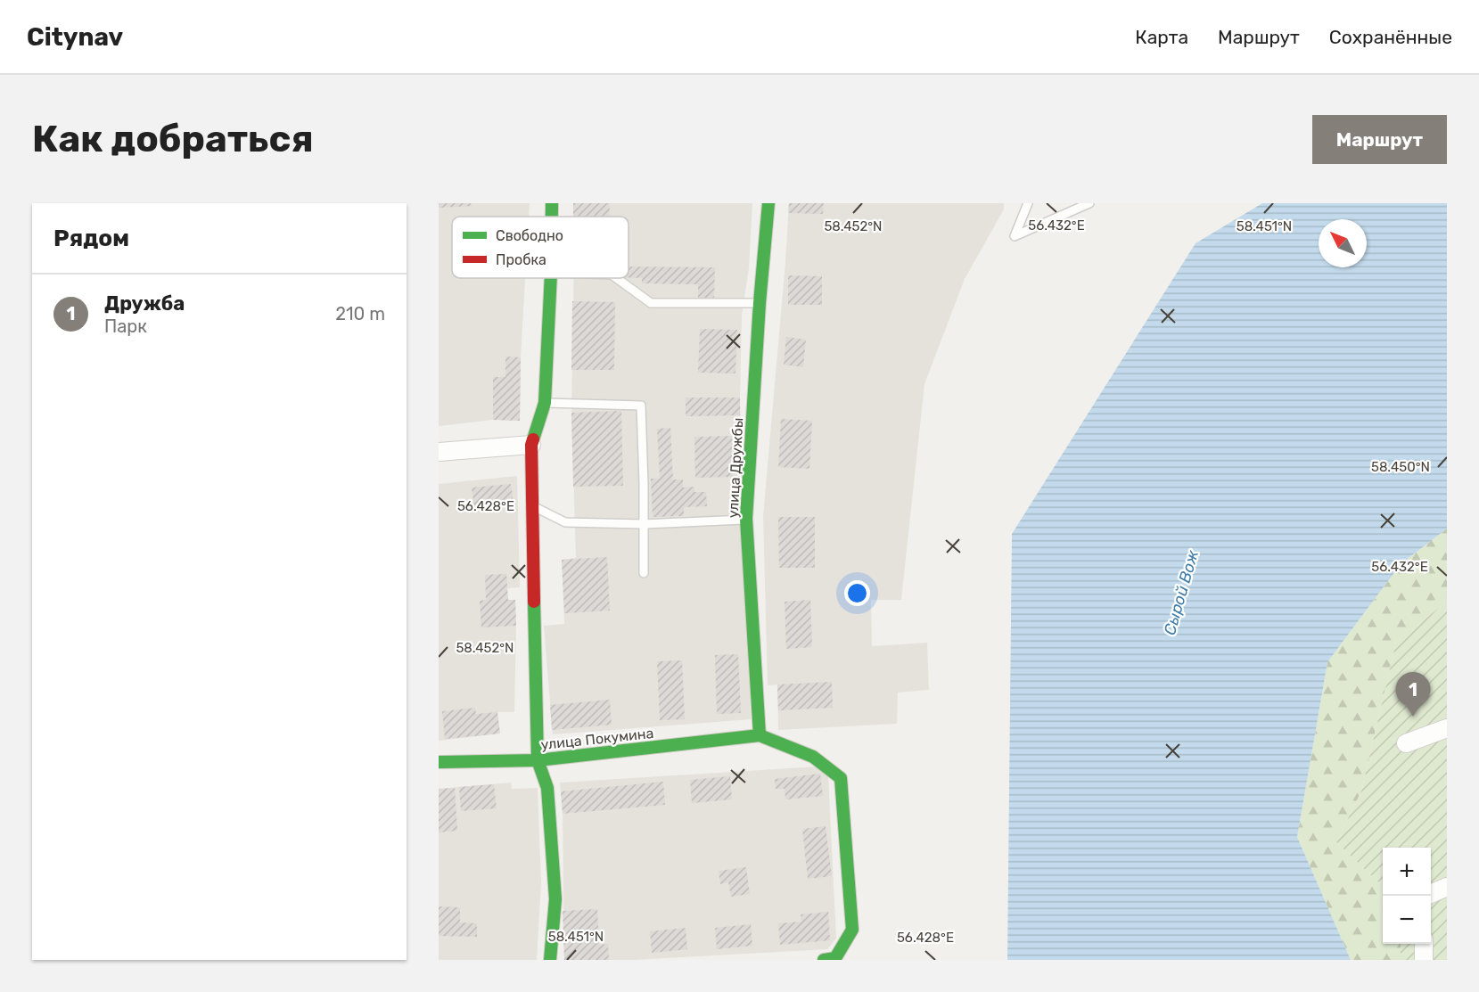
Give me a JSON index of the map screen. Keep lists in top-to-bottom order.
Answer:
{
  "streets": {
    "street": ["улица Дружбы", "улица Покумина"]
  },
  "crossings": [
    ["улица Дружбы", "улица Покумина"]
  ],
  "water": ["Сырой Вож"],
  "legend": ["Свободно", "Пробка"],
  "north": "top left",
  "page": {
    "header": "Citynav",
    "nav": ["Карта", "Маршрут", "Сохранённые"],
    "buttons": "Маршрут",
    "title": "Как добраться",
    "heading": "Рядом",
    "list": [
      {
        "mark": "1",
        "name": "Дружба",
        "note": "Парк",
        "value": "210 m"
      }
    ],
    "pins": "1",
    "map_buttons": ["+", "−"]
  },
  "coordinates": [
    "56.432°E",
    "58.452°N",
    "58.451°N",
    "58.450°N",
    "56.428°E"
  ]
}
